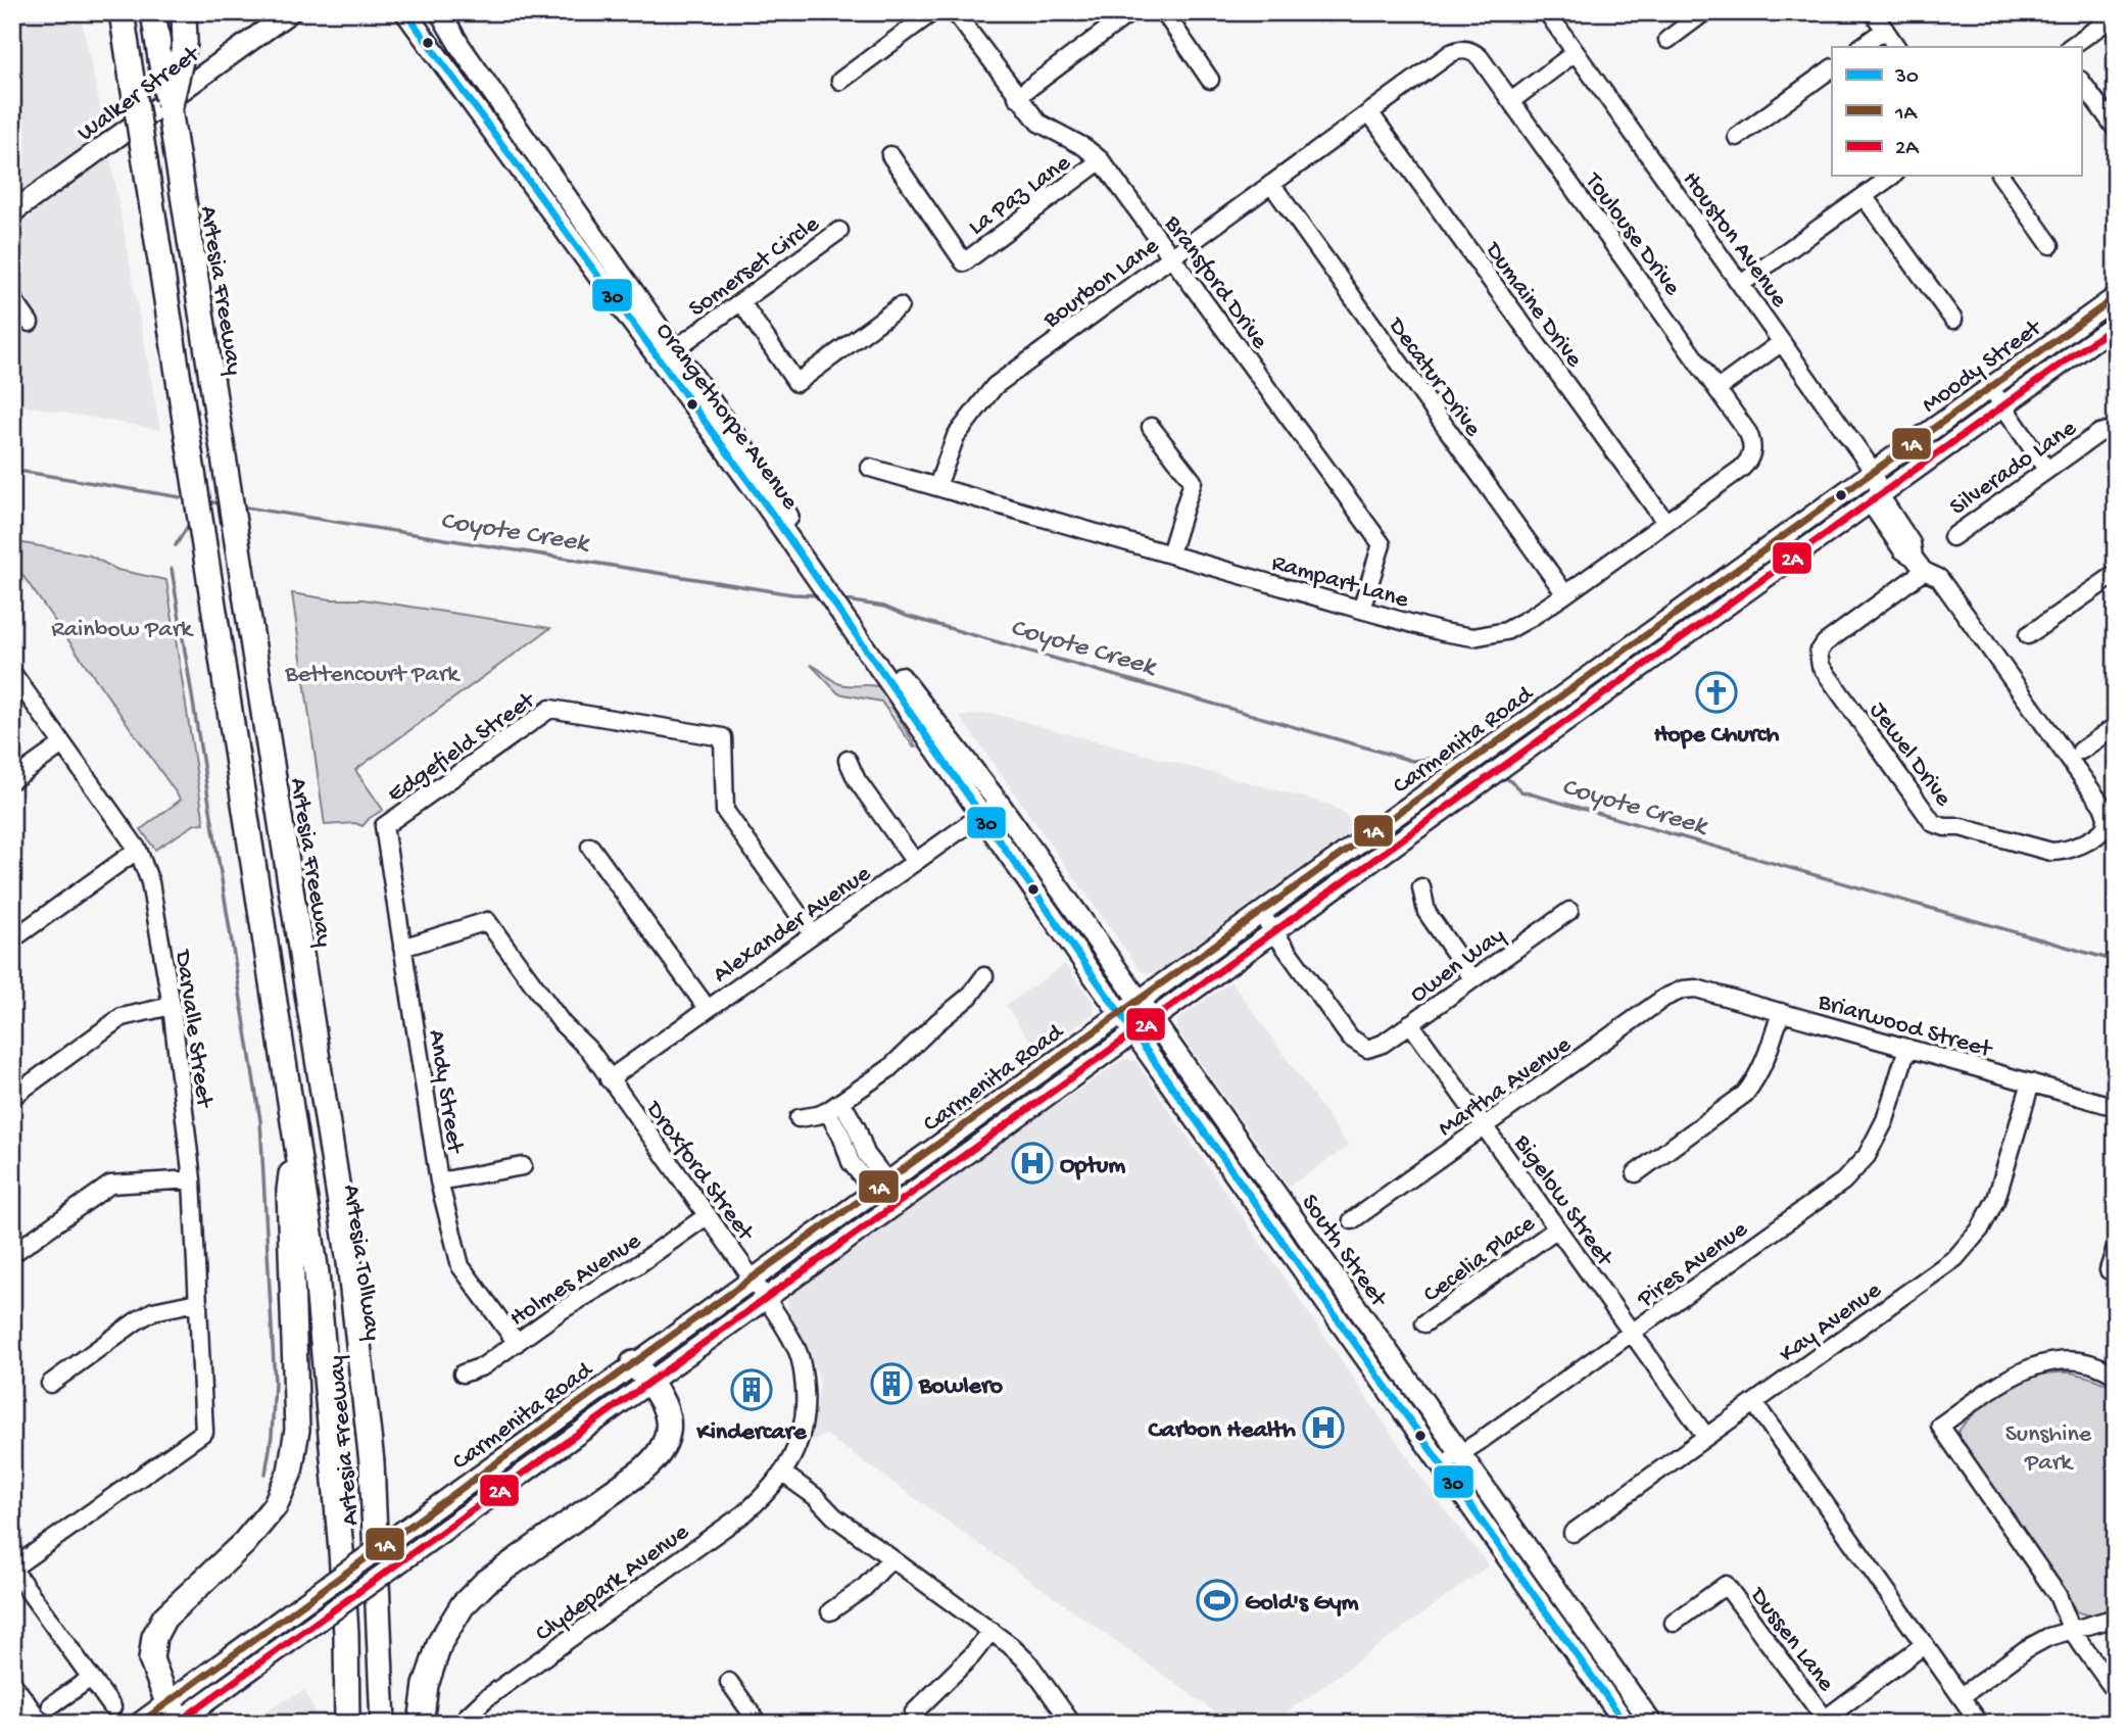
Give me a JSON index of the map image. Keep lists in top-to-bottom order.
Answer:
{
  "streets": {
    "highway": ["Artesia Freeway", "Artesia Tollway"],
    "main road": [
      "Walker Street",
      "Moody Street",
      "Orangethorpe Avenue",
      "Carmenita Road",
      "South Street"
    ],
    "street": [
      "La Paz Lane",
      "Toulouse Drive",
      "Houston Avenue",
      "Somerset Circle",
      "Bourbon Lane",
      "Bransford Drive",
      "Dumaine Drive",
      "Decatur Drive",
      "Silverado Lane",
      "Rampart Lane",
      "Edgefield Street",
      "Jewel Drive",
      "Alexander Avenue",
      "Owen Way",
      "Briarwood Street",
      "Darvalle Street",
      "Martha Avenue",
      "Andy Street",
      "Droxford Street",
      "Bigelow Street",
      "Cecelia Place",
      "Pires Avenue",
      "Holmes Avenue",
      "Kay Avenue",
      "Clydepark Avenue",
      "Dussen Lane"
    ]
  },
  "crossings": [
    ["La Paz Lane", "Bransford Drive"],
    ["Toulouse Drive", "Bourbon Lane"],
    ["Toulouse Drive", "Rampart Lane"],
    ["Houston Avenue", "Moody Street"],
    ["Houston Avenue", "Carmenita Road"],
    ["Houston Avenue", "Jewel Drive"],
    ["Somerset Circle", "Orangethorpe Avenue"],
    ["Bourbon Lane", "Bransford Drive"],
    ["Bourbon Lane", "Dumaine Drive"],
    ["Bourbon Lane", "Decatur Drive"],
    ["Bourbon Lane", "Rampart Lane"],
    ["Bransford Drive", "Rampart Lane"],
    ["Artesia Freeway", "Artesia Tollway"],
    ["Dumaine Drive", "Rampart Lane"],
    ["Moody Street", "Carmenita Road"],
    ["Moody Street", "Jewel Drive"],
    ["Decatur Drive", "Rampart Lane"],
    ["Orangethorpe Avenue", "Alexander Avenue"],
    ["Orangethorpe Avenue", "South Street"],
    ["Carmenita Road", "Jewel Drive"],
    ["Carmenita Road", "Owen Way"],
    ["Carmenita Road", "Droxford Street"],
    ["Carmenita Road", "South Street"],
    ["Edgefield Street", "Alexander Avenue"],
    ["Edgefield Street", "Andy Street"],
    ["Alexander Avenue", "Droxford Street"],
    ["Alexander Avenue", "South Street"],
    ["Owen Way", "Bigelow Street"],
    ["Briarwood Street", "Martha Avenue"],
    ["Briarwood Street", "Pires Avenue"],
    ["Briarwood Street", "Kay Avenue"],
    ["Martha Avenue", "Bigelow Street"],
    ["Andy Street", "Droxford Street"],
    ["Andy Street", "Holmes Avenue"],
    ["Droxford Street", "Holmes Avenue"],
    ["Droxford Street", "Clydepark Avenue"],
    ["Bigelow Street", "Cecelia Place"],
    ["Bigelow Street", "Pires Avenue"],
    ["Bigelow Street", "Kay Avenue"],
    ["South Street", "Pires Avenue"]
  ],
  "water": ["Coyote Creek"],
  "parks": ["Rainbow Park", "Bettencourt Park", "Sunshine Park"],
  "places": {
    "church": ["Hope Church"],
    "hospital": ["Optum", "Carbon Health"],
    "building": ["Bowlero", "Kindercare"],
    "sports": ["Gold's Gym"]
  },
  "lines": ["transit line 30", "transit line 1A", "transit line 2A"],
  "legend": ["30", "1A", "2A"]
}
